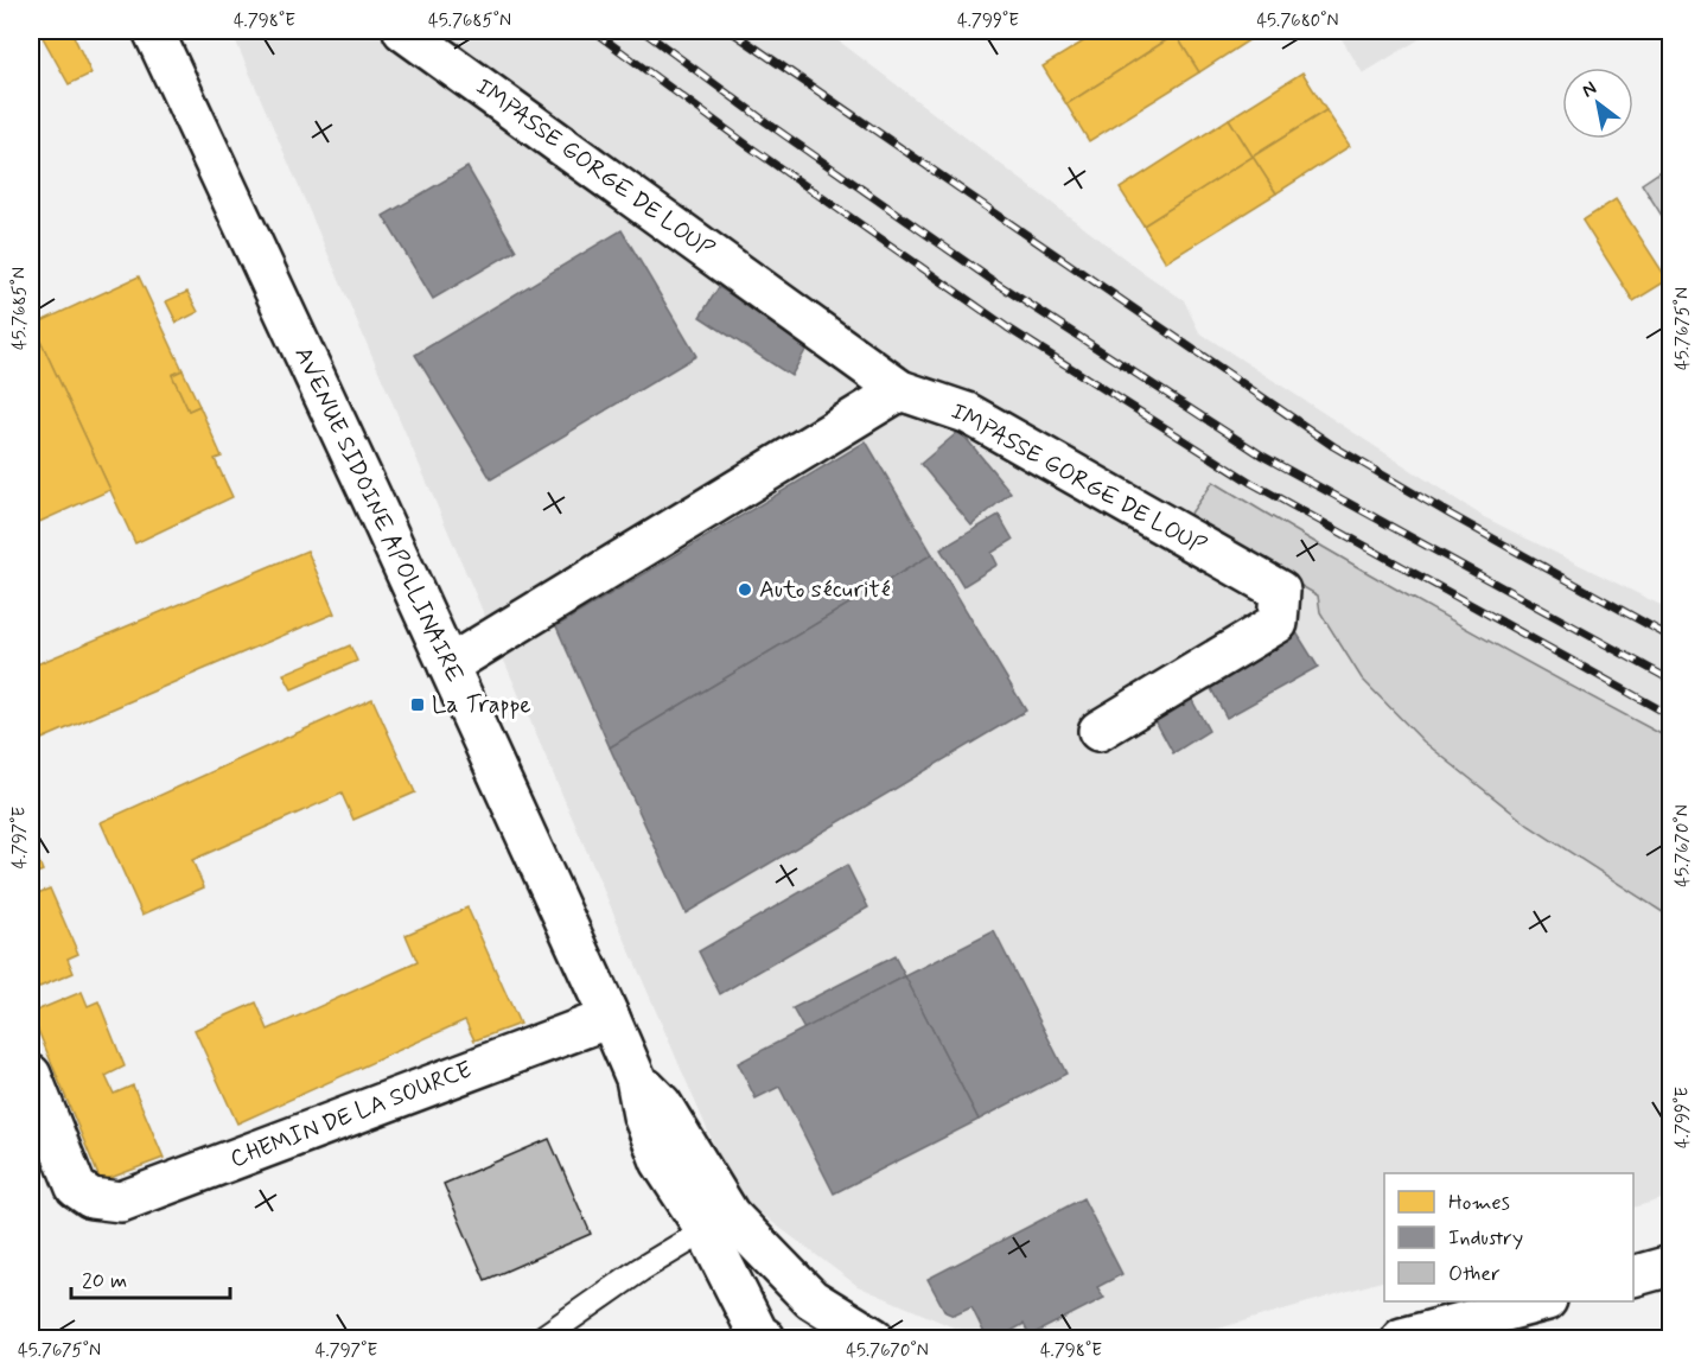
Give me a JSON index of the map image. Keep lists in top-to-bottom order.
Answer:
{
  "streets": {
    "street": ["IMPASSE GORGE DE LOUP", "AVENUE SIDOINE APOLLINAIRE", "CHEMIN DE LA SOURCE"]
  },
  "crossings": [
    ["AVENUE SIDOINE APOLLINAIRE", "CHEMIN DE LA SOURCE"]
  ],
  "places": {
    "other": ["Auto sécurité"],
    "transit": ["La Trappe"]
  },
  "legend": ["Homes", "Industry", "Other"],
  "scale_bar": "20 m",
  "north": "top left",
  "coordinates": [
    "4.798°E",
    "45.7685°N",
    "4.799°E",
    "45.7680°N",
    "45.7675°N",
    "4.797°E",
    "45.7670°N"
  ]
}
